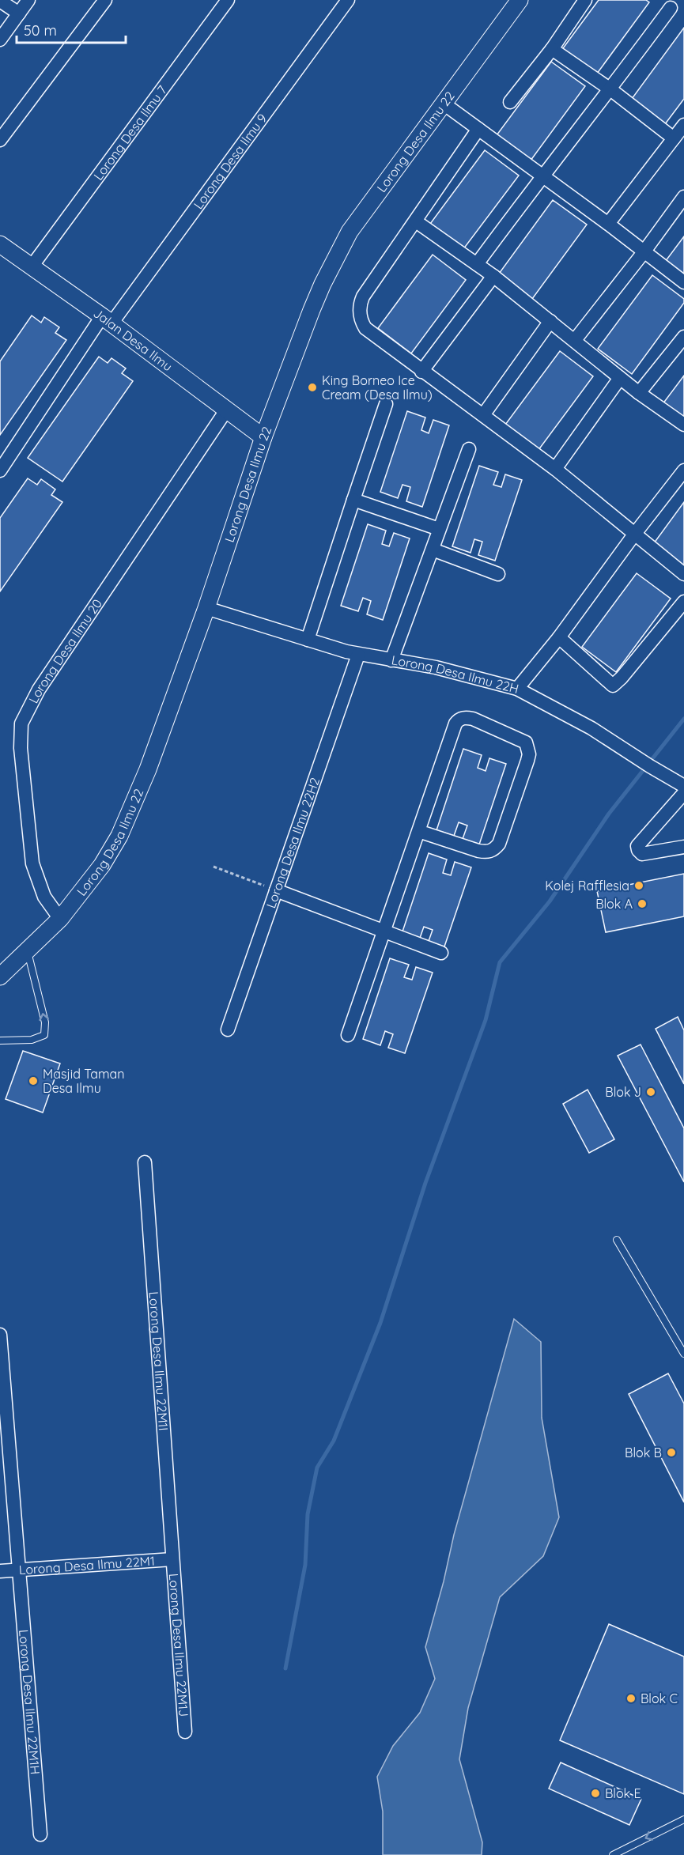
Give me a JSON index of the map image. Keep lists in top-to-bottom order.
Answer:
{
  "streets": {
    "street": [
      "Lorong Desa Ilmu 7",
      "Lorong Desa Ilmu 22",
      "Lorong Desa Ilmu 9",
      "Jalan Desa Ilmu",
      "Lorong Desa Ilmu 20",
      "Lorong Desa Ilmu 22H",
      "Lorong Desa Ilmu 22H2",
      "Lorong Desa Ilmu 22M1I",
      "Lorong Desa Ilmu 22M1",
      "Lorong Desa Ilmu 22M1J",
      "Lorong Desa Ilmu 22M1H"
    ]
  },
  "crossings": [
    ["Lorong Desa Ilmu 7", "Jalan Desa Ilmu"],
    ["Lorong Desa Ilmu 22", "Jalan Desa Ilmu"],
    ["Lorong Desa Ilmu 22", "Lorong Desa Ilmu 20"],
    ["Lorong Desa Ilmu 22", "Lorong Desa Ilmu 22H"],
    ["Lorong Desa Ilmu 9", "Jalan Desa Ilmu"],
    ["Jalan Desa Ilmu", "Lorong Desa Ilmu 20"],
    ["Lorong Desa Ilmu 22H", "Lorong Desa Ilmu 22H2"],
    ["Lorong Desa Ilmu 22M1I", "Lorong Desa Ilmu 22M1"],
    ["Lorong Desa Ilmu 22M1I", "Lorong Desa Ilmu 22M1J"],
    ["Lorong Desa Ilmu 22M1", "Lorong Desa Ilmu 22M1J"],
    ["Lorong Desa Ilmu 22M1", "Lorong Desa Ilmu 22M1H"]
  ],
  "places": [
    "King Borneo Ice Cream (Desa Ilmu)",
    "Kolej Rafflesia",
    "Blok A",
    "Masjid Taman Desa Ilmu",
    "Blok J",
    "Blok B",
    "Blok C",
    "Blok E"
  ],
  "scale_bar": "50 m"
}
